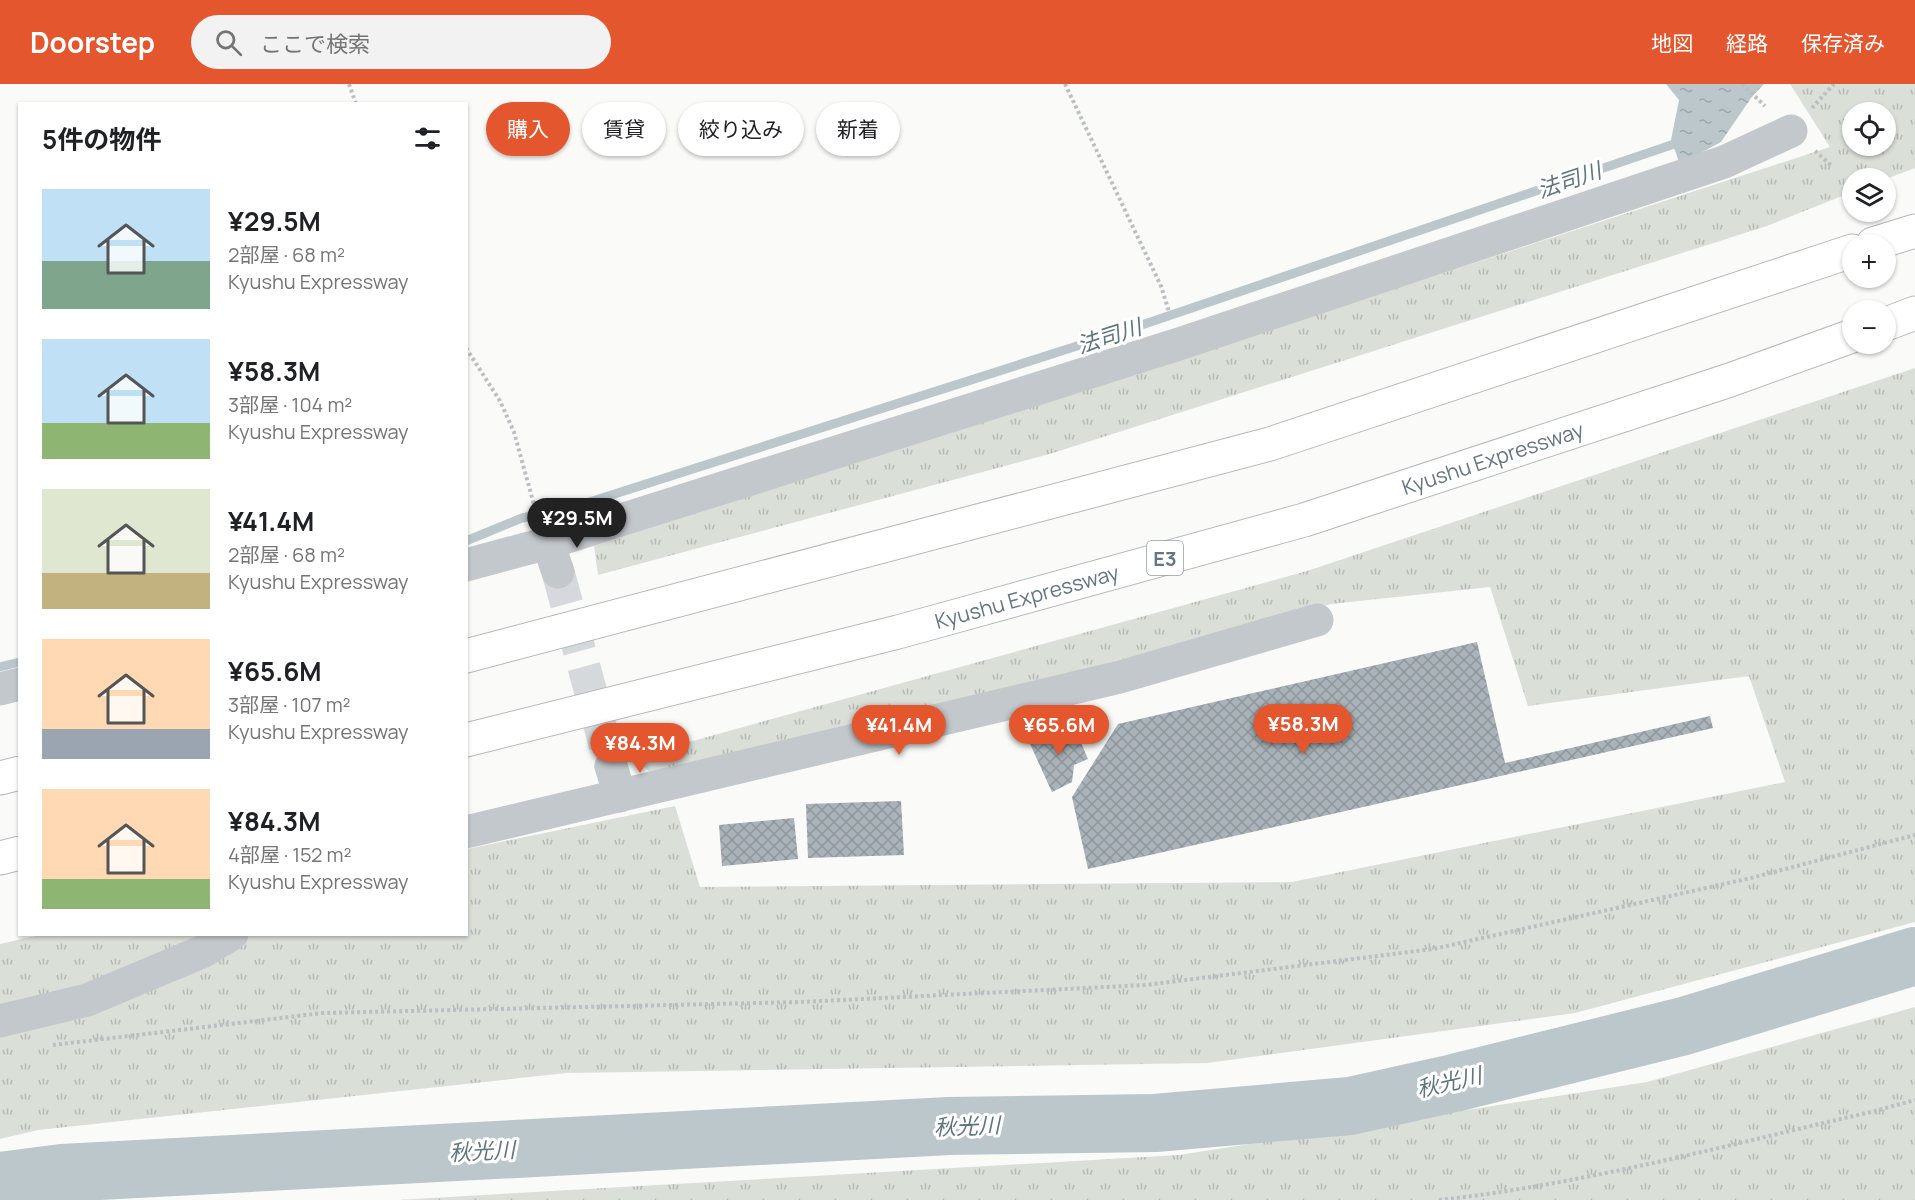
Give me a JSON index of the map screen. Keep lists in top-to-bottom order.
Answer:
{
  "streets": {
    "highway": ["Kyushu Expressway", "E3"]
  },
  "water": ["法司川", "秋光川"],
  "page": {
    "header": "Doorstep",
    "search": "ここで検索",
    "nav": ["地図", "経路", "保存済み"],
    "map_buttons": ["+", "−"],
    "chip": [
      "購入",
      "賃貸",
      "絞り込み",
      "新着"
    ],
    "heading": "5件の物件",
    "list": [
      {
        "name": "¥29.5M",
        "note": "2部屋 · 68 m² · Kyushu Expressway"
      },
      {
        "name": "¥58.3M",
        "note": "3部屋 · 104 m² · Kyushu Expressway"
      },
      {
        "name": "¥41.4M",
        "note": "2部屋 · 68 m² · Kyushu Expressway"
      },
      {
        "name": "¥65.6M",
        "note": "3部屋 · 107 m² · Kyushu Expressway"
      },
      {
        "name": "¥84.3M",
        "note": "4部屋 · 152 m² · Kyushu Expressway"
      }
    ],
    "price": [
      "¥29.5M",
      "¥58.3M",
      "¥41.4M",
      "¥65.6M",
      "¥84.3M"
    ]
  }
}
